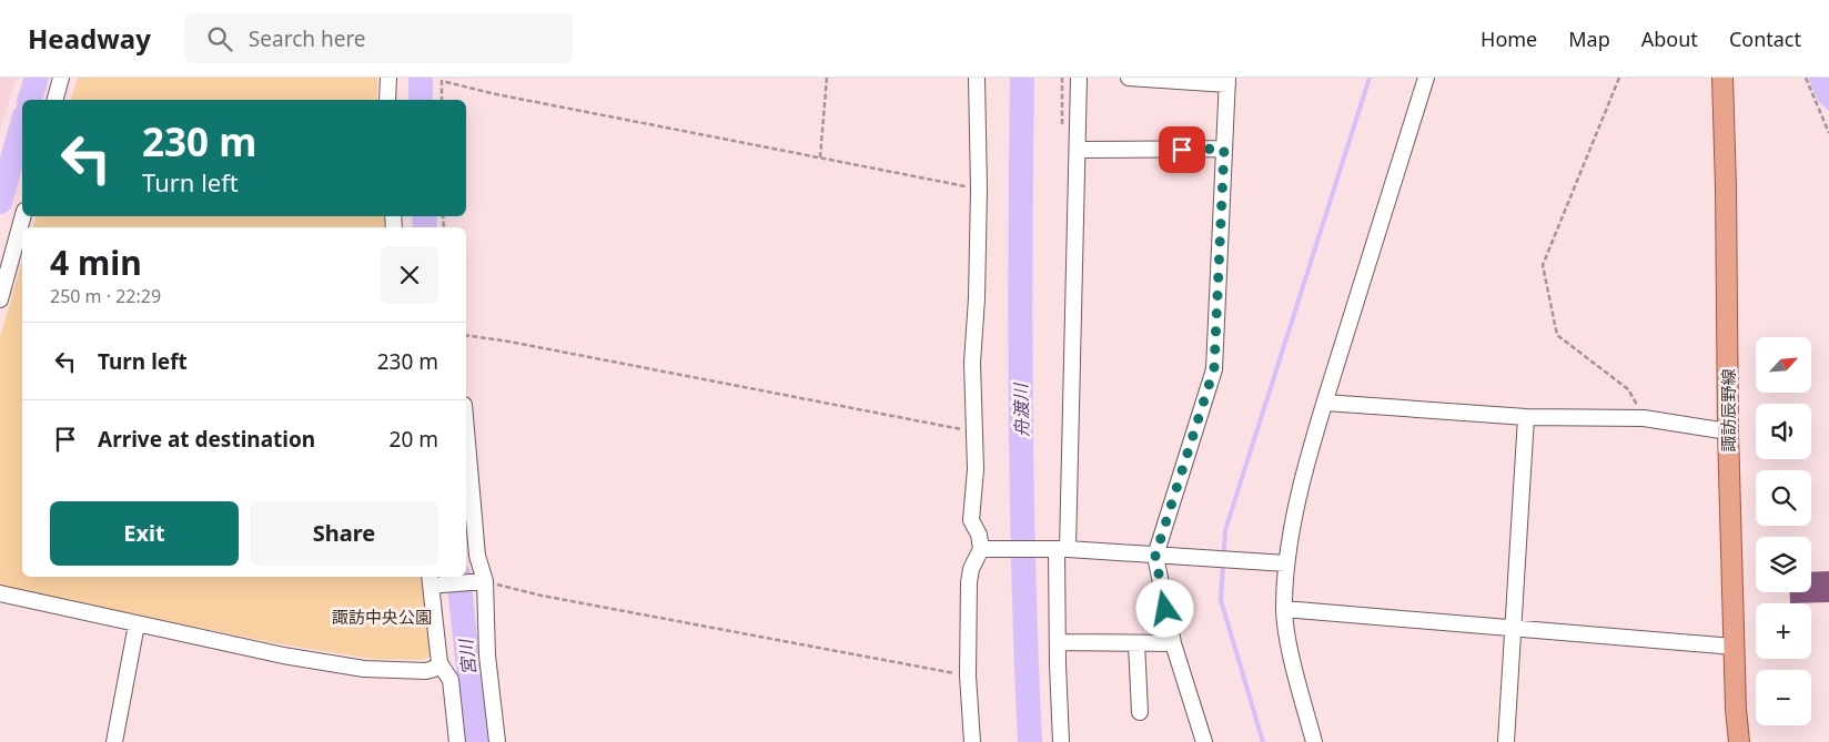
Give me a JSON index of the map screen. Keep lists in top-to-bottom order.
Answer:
{
  "streets": {
    "main road": ["諏訪辰野線"]
  },
  "water": ["舟渡川", "宮川"],
  "parks": ["諏訪中央公園"],
  "north": "top right",
  "page": {
    "header": "Headway",
    "search": "Search here",
    "nav": [
      "Home",
      "Map",
      "About",
      "Contact"
    ],
    "turn": ["230 m", "Turn left"],
    "heading": ["4 min", "250 m · 22:29"],
    "list": [
      {
        "name": "Turn left",
        "value": "230 m"
      },
      {
        "name": "Arrive at destination",
        "value": "20 m"
      }
    ],
    "map_buttons": ["+", "−"],
    "buttons": ["Exit", "Share"]
  }
}
